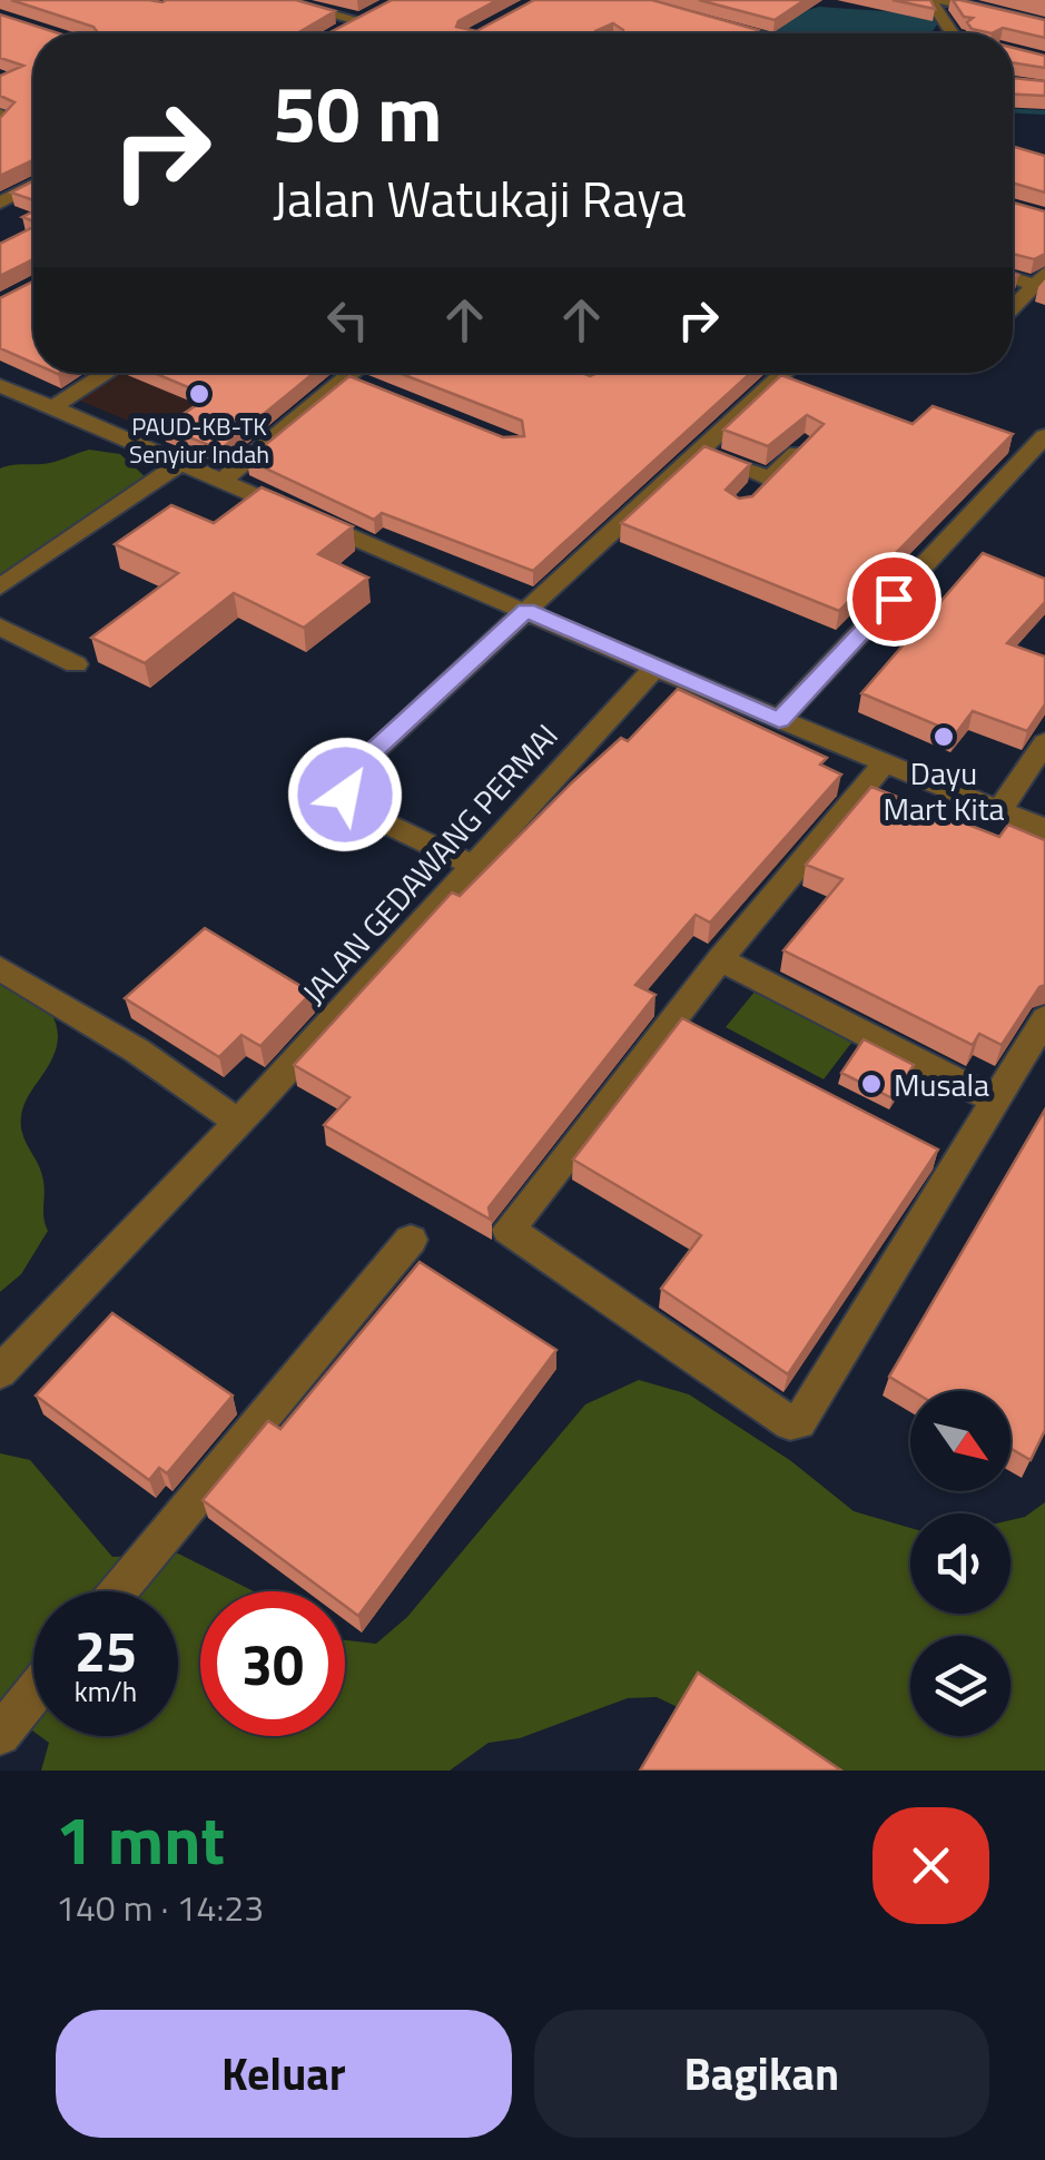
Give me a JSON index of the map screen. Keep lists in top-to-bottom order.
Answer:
{
  "streets": {
    "street": ["JALAN GEDAWANG PERMAI"]
  },
  "places": ["PAUD-KB-TK Senyiur Indah", "Dayu Mart Kita", "Musala"],
  "north": "bottom right",
  "page": {
    "turn": ["50 m", "Jalan Watukaji Raya"],
    "speed": "25 km/h",
    "limit": "30",
    "heading": ["1 mnt", "140 m · 14:23"],
    "buttons": ["Keluar", "Bagikan"]
  }
}
